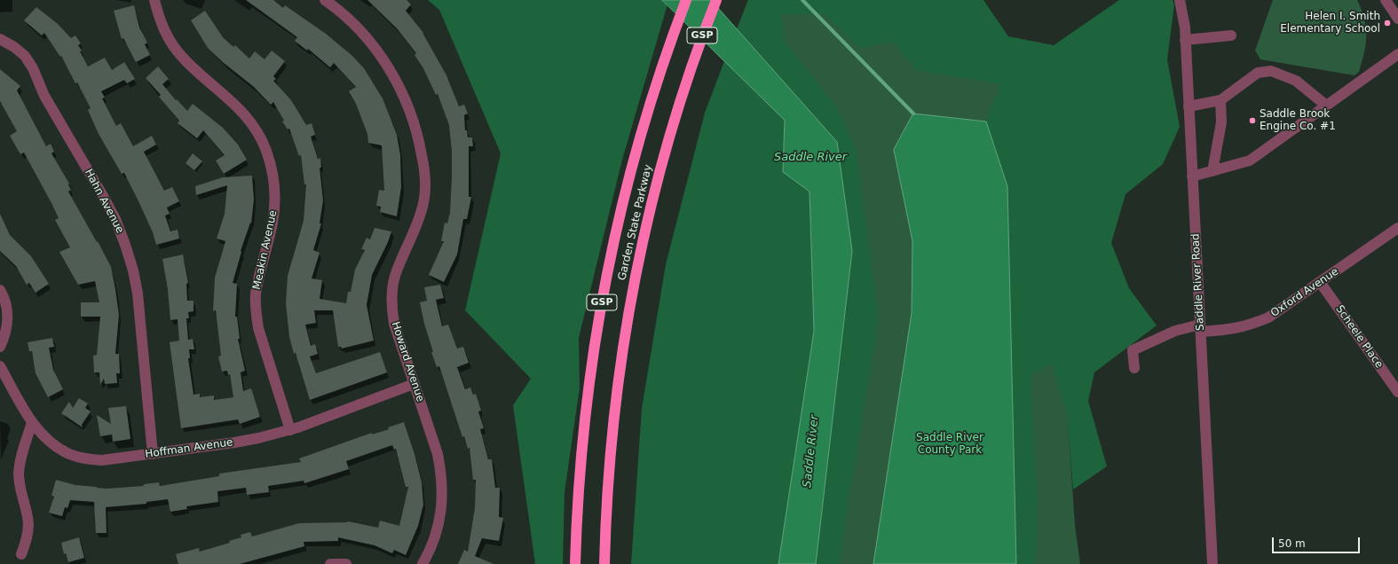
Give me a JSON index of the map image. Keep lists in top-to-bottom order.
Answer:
{
  "streets": {
    "highway": ["GSP", "Garden State Parkway"],
    "street": [
      "Hahn Avenue",
      "Meakin Avenue",
      "Saddle River Road",
      "Oxford Avenue",
      "Scheele Place",
      "Howard Avenue",
      "Hoffman Avenue"
    ]
  },
  "crossings": [
    ["Hahn Avenue", "Hoffman Avenue"],
    ["Meakin Avenue", "Hoffman Avenue"],
    ["Saddle River Road", "Oxford Avenue"],
    ["Oxford Avenue", "Scheele Place"],
    ["Howard Avenue", "Hoffman Avenue"]
  ],
  "water": ["Saddle River"],
  "parks": ["Saddle River County Park"],
  "places": ["Helen I. Smith Elementary School", "Saddle Brook Engine Co. #1"],
  "scale_bar": "50 m"
}
